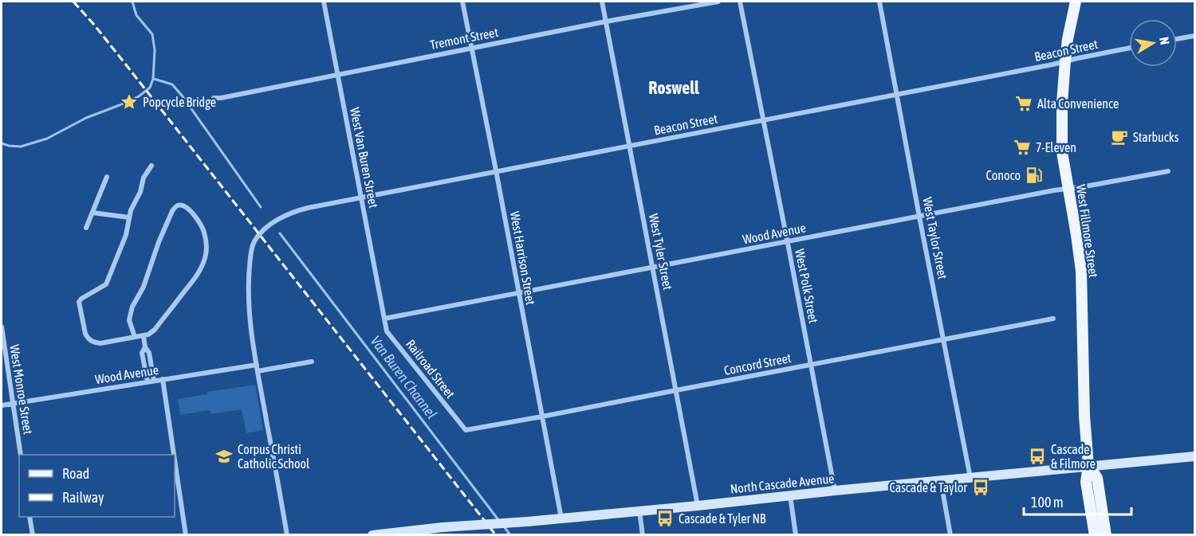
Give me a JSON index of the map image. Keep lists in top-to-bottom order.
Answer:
{
  "streets": {
    "main road": ["West Fillmore Street", "North Cascade Avenue"],
    "street": [
      "Tremont Street",
      "Beacon Street",
      "West Van Buren Street",
      "Wood Avenue",
      "West Taylor Street",
      "West Tyler Street",
      "West Harrison Street",
      "West Polk Street",
      "Concord Street",
      "Railroad Street",
      "West Monroe Street"
    ]
  },
  "crossings": [
    ["Tremont Street", "West Van Buren Street"],
    ["Tremont Street", "West Tyler Street"],
    ["Tremont Street", "West Harrison Street"],
    ["Beacon Street", "West Van Buren Street"],
    ["Beacon Street", "West Fillmore Street"],
    ["Beacon Street", "Wood Avenue"],
    ["Beacon Street", "West Taylor Street"],
    ["Beacon Street", "West Tyler Street"],
    ["Beacon Street", "West Harrison Street"],
    ["Beacon Street", "West Polk Street"],
    ["West Van Buren Street", "Wood Avenue"],
    ["West Van Buren Street", "Railroad Street"],
    ["West Fillmore Street", "Wood Avenue"],
    ["West Fillmore Street", "North Cascade Avenue"],
    ["Wood Avenue", "West Taylor Street"],
    ["Wood Avenue", "West Tyler Street"],
    ["Wood Avenue", "West Harrison Street"],
    ["Wood Avenue", "West Polk Street"],
    ["Wood Avenue", "Railroad Street"],
    ["Wood Avenue", "West Monroe Street"],
    ["West Taylor Street", "Concord Street"],
    ["West Taylor Street", "North Cascade Avenue"],
    ["West Tyler Street", "Concord Street"],
    ["West Tyler Street", "North Cascade Avenue"],
    ["West Harrison Street", "Concord Street"],
    ["West Harrison Street", "North Cascade Avenue"],
    ["West Polk Street", "Concord Street"],
    ["West Polk Street", "North Cascade Avenue"],
    ["Concord Street", "Railroad Street"]
  ],
  "districts": ["Roswell"],
  "water": ["Van Buren Channel"],
  "places": {
    "place": ["Popcycle Bridge"],
    "supermarket": ["Alta Convenience", "7-Eleven"],
    "cafe": ["Starbucks"],
    "fuel station": ["Conoco"],
    "school or university": ["Corpus Christi Catholic School"],
    "bus stop": ["Cascade & Filmore", "Cascade & Taylor", "Cascade & Tyler NB"]
  },
  "legend": ["Road", "Railway"],
  "scale_bar": "100 m",
  "north": "right"
}
